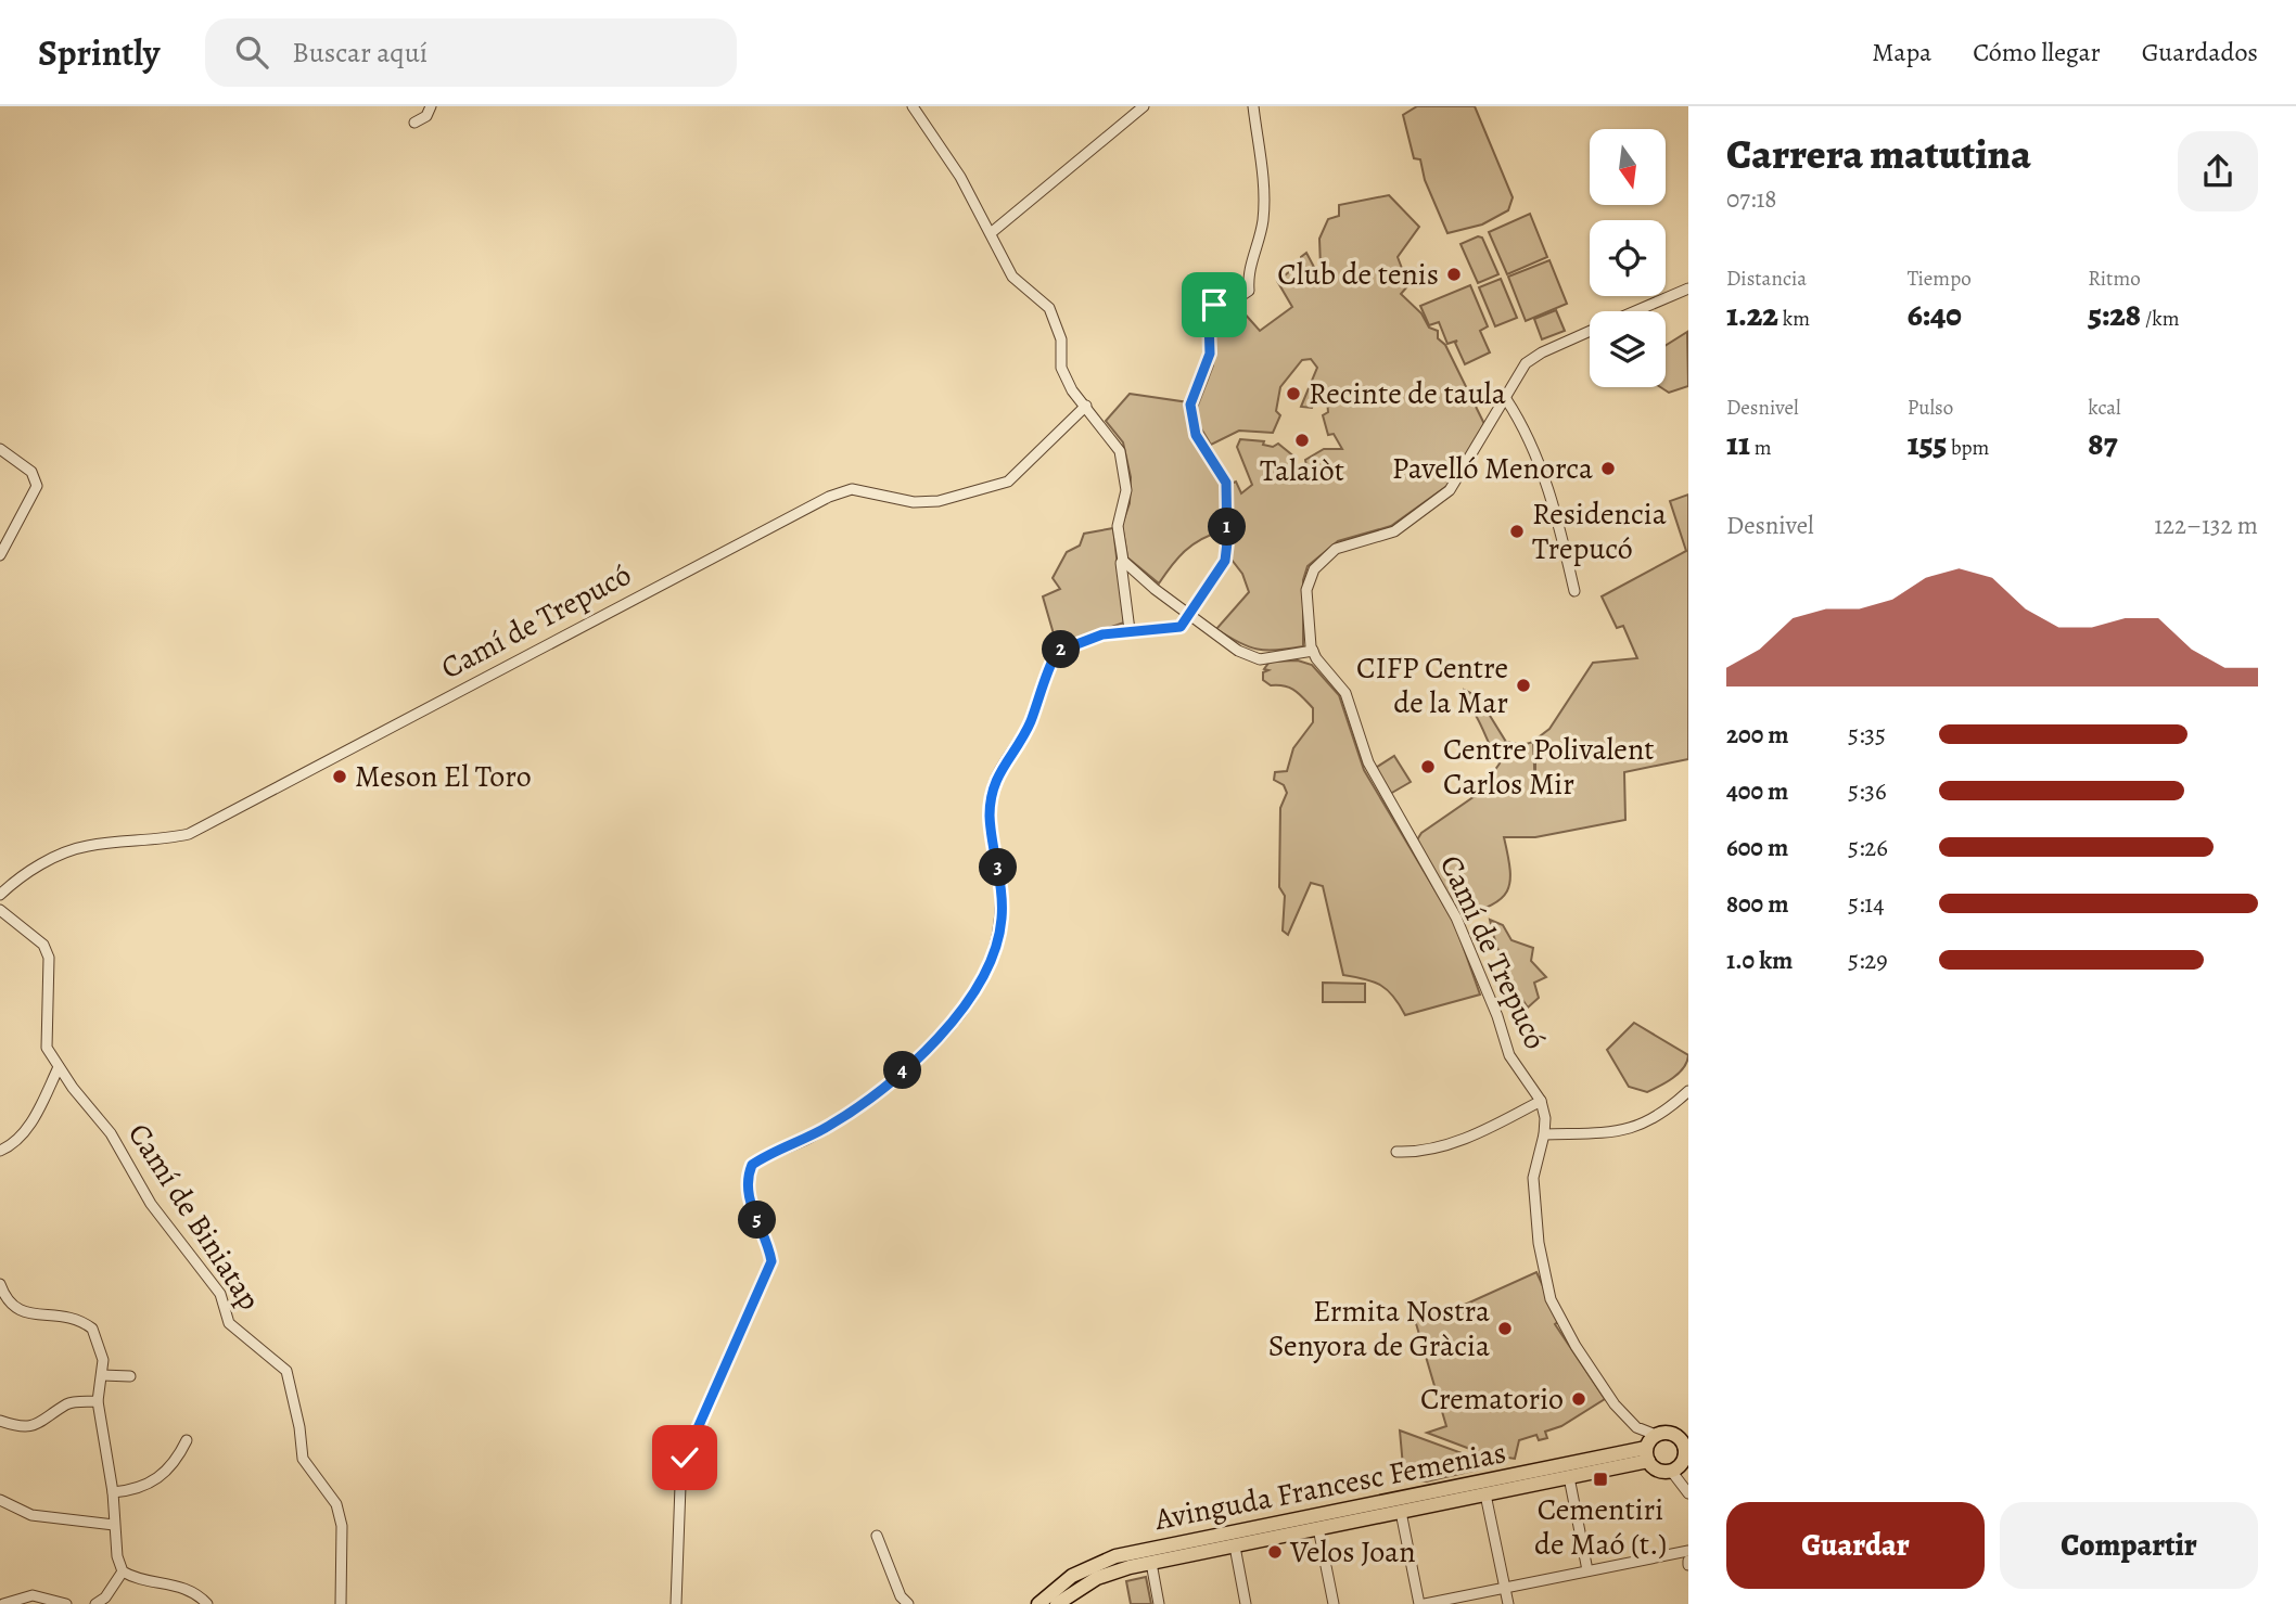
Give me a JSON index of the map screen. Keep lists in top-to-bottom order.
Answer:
{
  "streets": {
    "main road": ["Avinguda Francesc Femenias"],
    "street": ["Camí de Trepucó", "Camí de Biniatap"]
  },
  "crossings": [
    ["Camí de Trepucó", "Avinguda Francesc Femenias"]
  ],
  "places": {
    "other": [
      "Club de tenis",
      "Recinte de taula",
      "Talaiòt",
      "Pavelló Menorca",
      "Residencia Trepucó",
      "CIFP Centre de la Mar",
      "Centre Polivalent Carlos Mir",
      "Meson El Toro",
      "Ermita Nostra Senyora de Gràcia",
      "Crematorio",
      "Velos Joan"
    ],
    "transit": ["Cementiri de Maó (t.)"]
  },
  "north": "bottom",
  "page": {
    "header": "Sprintly",
    "search": "Buscar aquí",
    "nav": ["Mapa", "Cómo llegar", "Guardados"],
    "heading": ["Carrera matutina", "07:18"],
    "stats": [
      ["Distancia", "1.22 km"],
      ["Tiempo", "6:40"],
      ["Ritmo", "5:28 /km"],
      ["Desnivel", "11 m"],
      ["Pulso", "155 bpm"],
      ["kcal", "87"]
    ],
    "chart": ["Desnivel", "122–132 m"],
    "pins": [
      "1",
      "2",
      "3",
      "4",
      "5"
    ],
    "list": [
      {
        "name": "200 m",
        "note": "5:35"
      },
      {
        "name": "400 m",
        "note": "5:36"
      },
      {
        "name": "600 m",
        "note": "5:26"
      },
      {
        "name": "800 m",
        "note": "5:14"
      },
      {
        "name": "1.0 km",
        "note": "5:29"
      }
    ],
    "buttons": ["Guardar", "Compartir"]
  }
}
